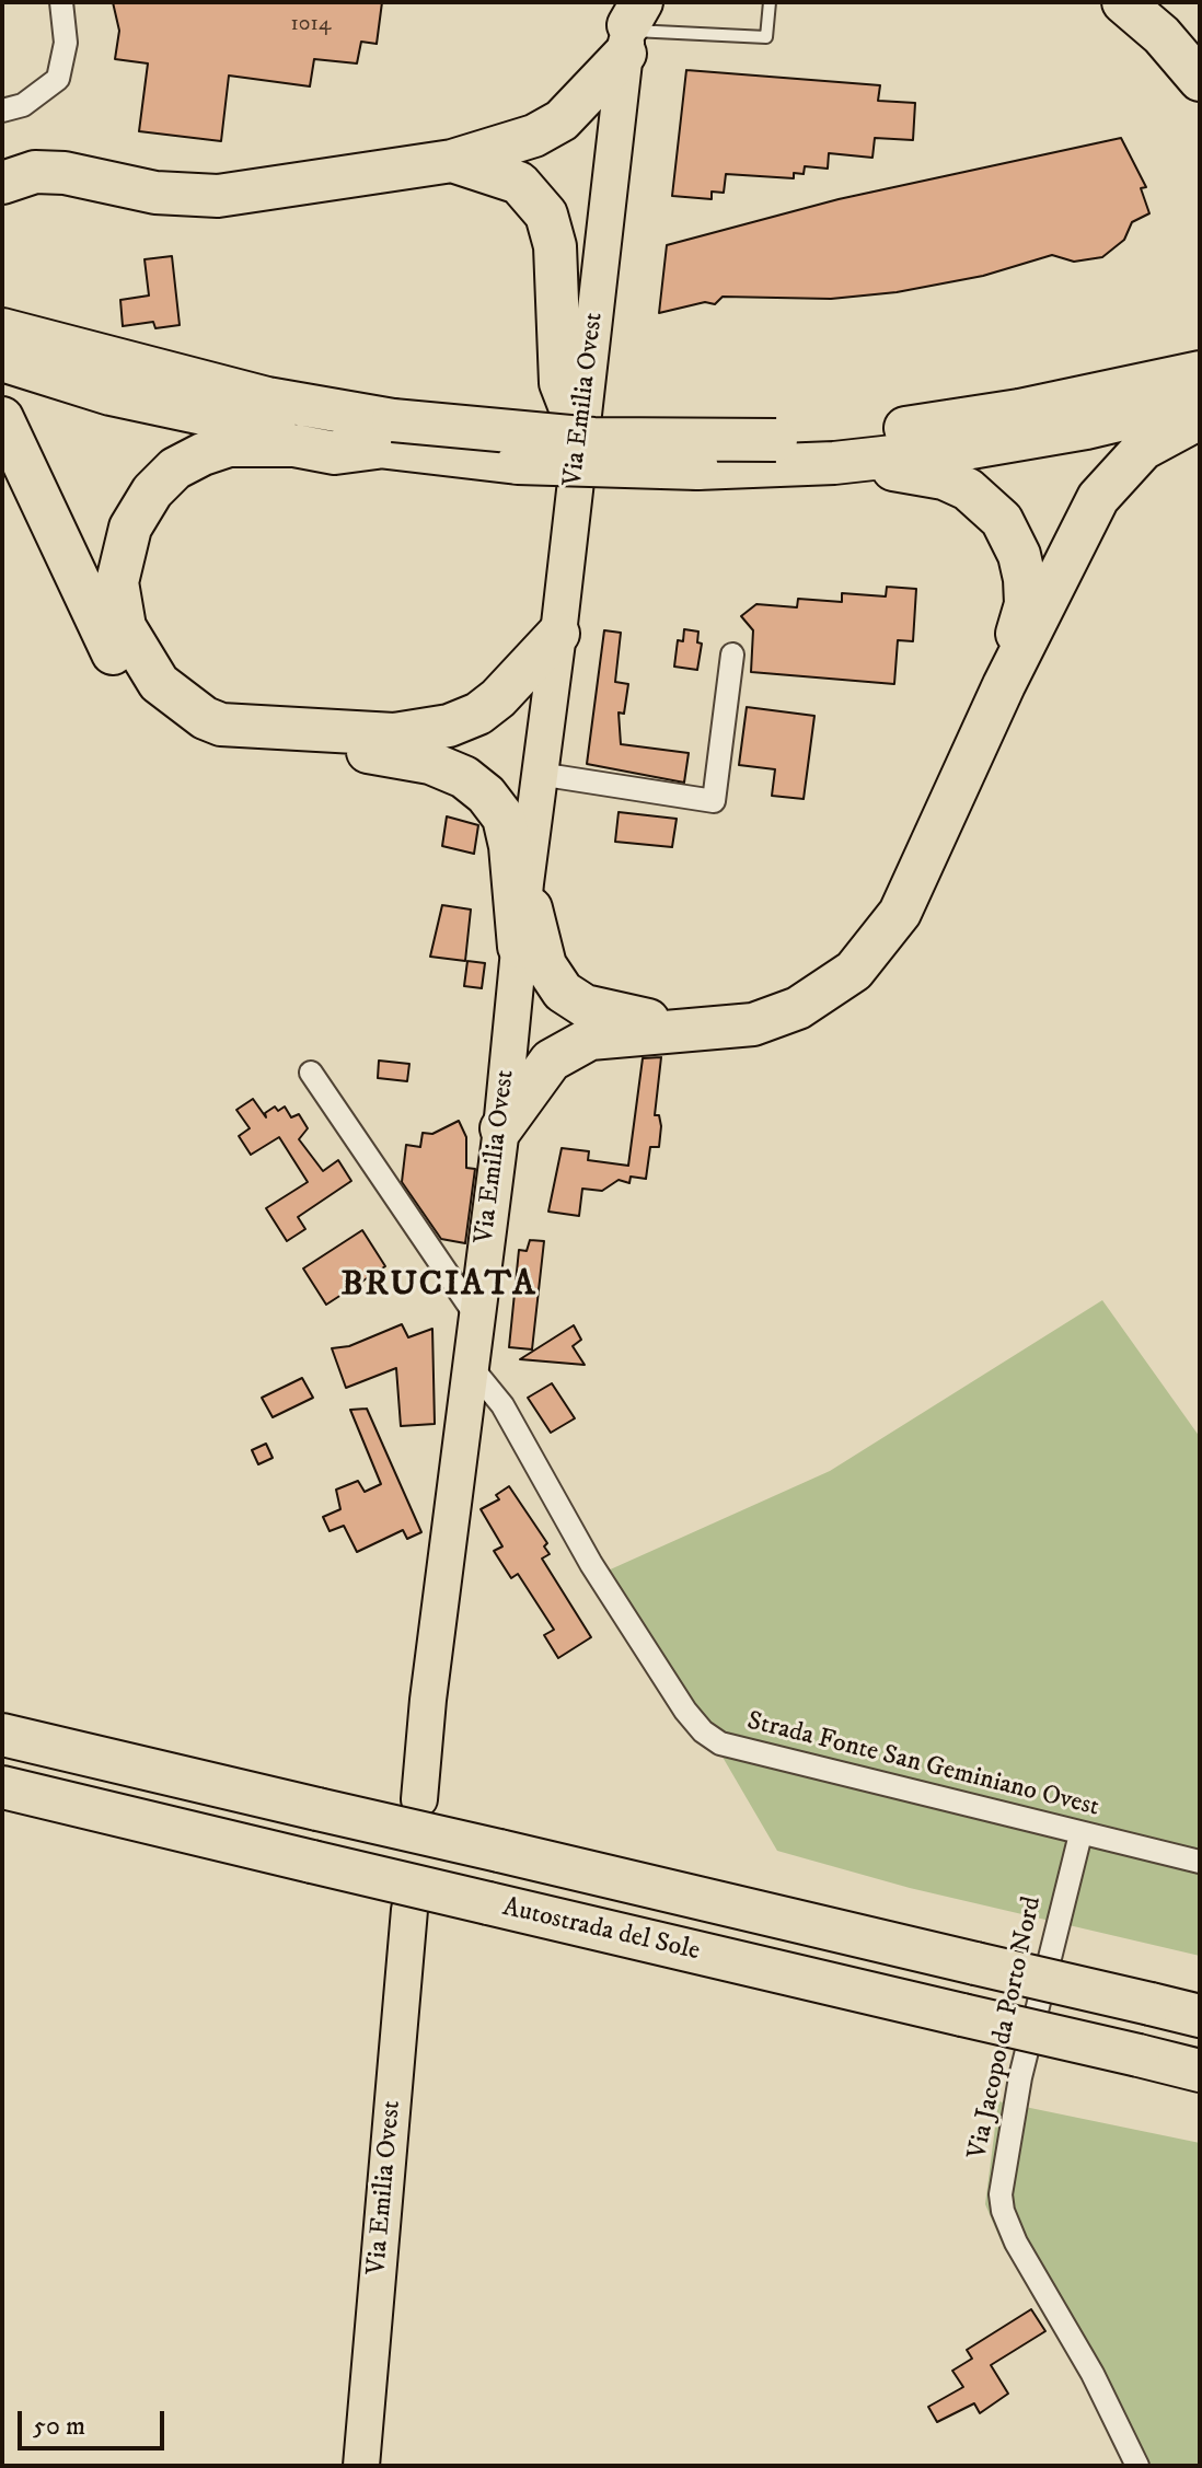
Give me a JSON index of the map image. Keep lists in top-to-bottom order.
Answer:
{
  "streets": {
    "highway": ["Autostrada del Sole"],
    "main road": ["Via Emilia Ovest"],
    "street": ["Strada Fonte San Geminiano Ovest", "Via Jacopo da Porto Nord"]
  },
  "crossings": [
    ["Via Emilia Ovest", "Strada Fonte San Geminiano Ovest"],
    ["Strada Fonte San Geminiano Ovest", "Via Jacopo da Porto Nord"]
  ],
  "districts": ["BRUCIATA"],
  "house_numbers": ["1014"],
  "scale_bar": "50 m"
}
